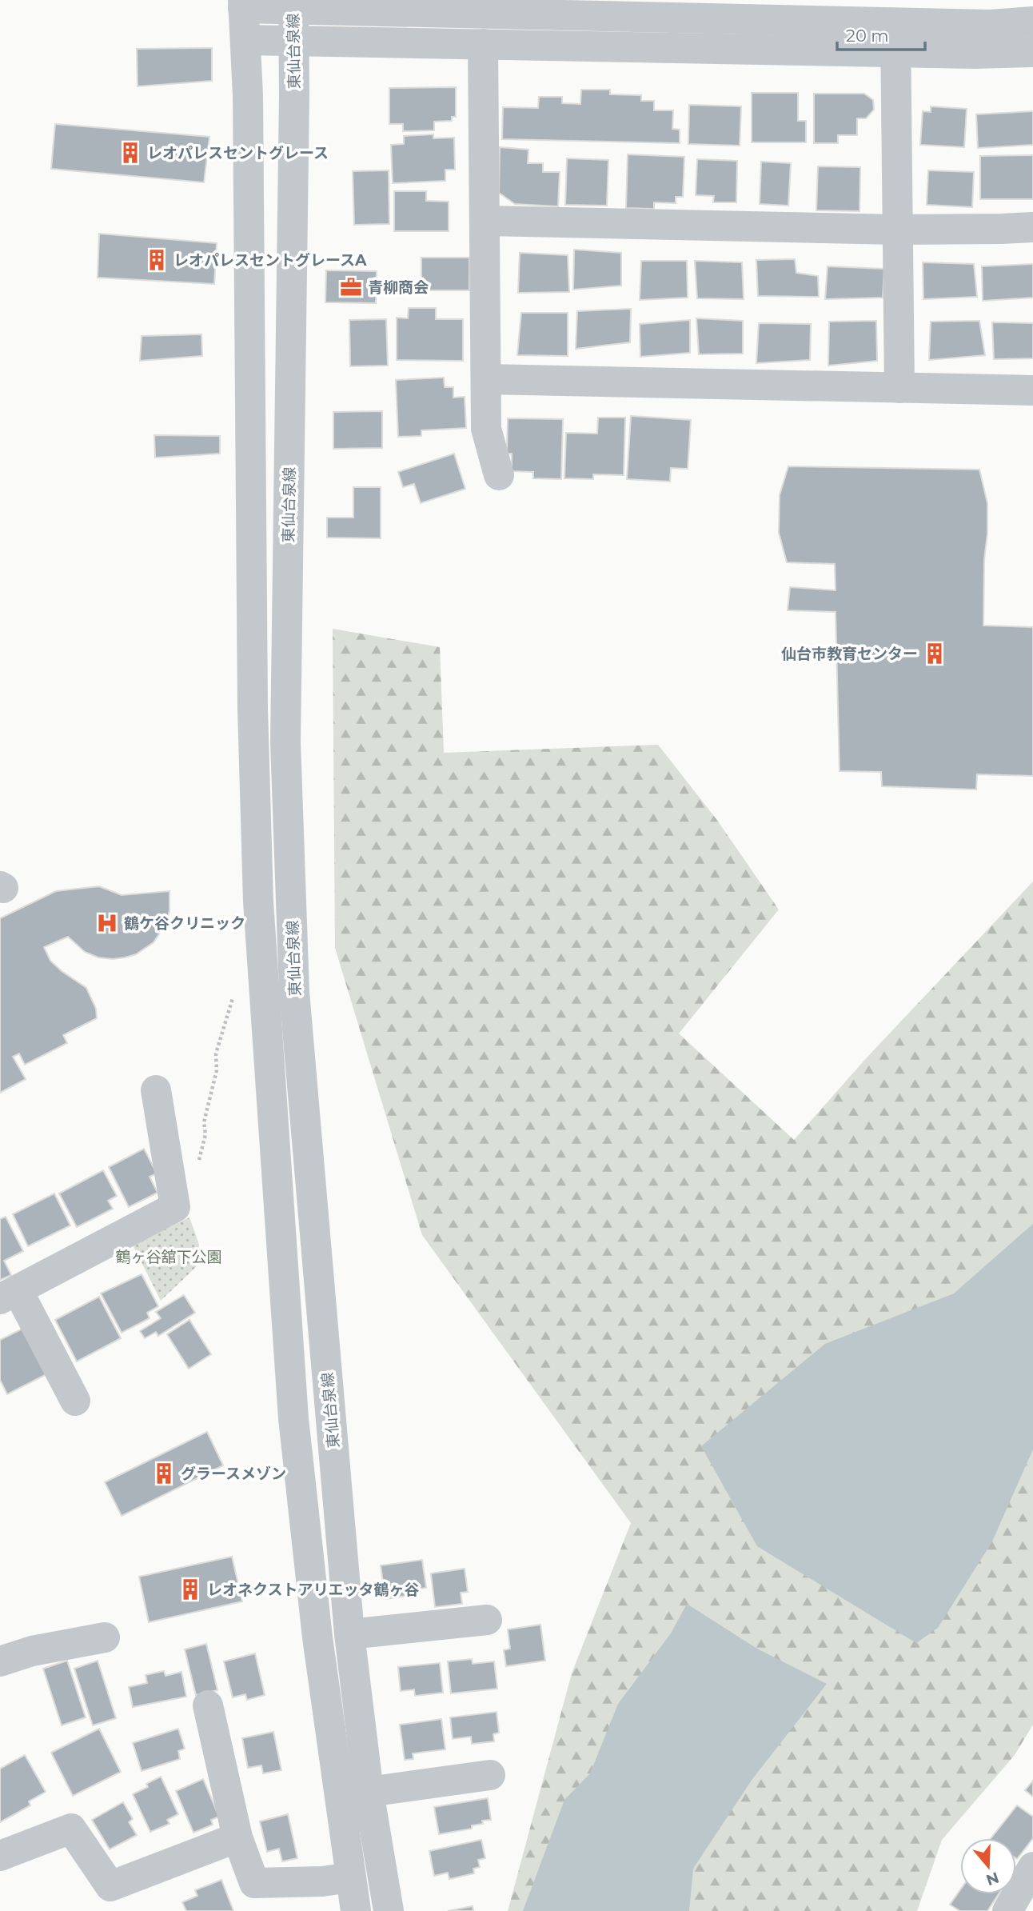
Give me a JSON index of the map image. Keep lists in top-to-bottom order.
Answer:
{
  "streets": {
    "street": ["東仙台泉線"]
  },
  "parks": ["鶴ヶ谷舘下公園"],
  "places": {
    "building": [
      "レオパレスセントグレース",
      "レオパレスセントグレースA",
      "仙台市教育センター",
      "グラースメゾン",
      "レオネクストアリエッタ鶴ヶ谷"
    ],
    "office": ["青柳商会"],
    "hospital": ["鶴ケ谷クリニック"]
  },
  "scale_bar": "20 m",
  "north": "bottom"
}
